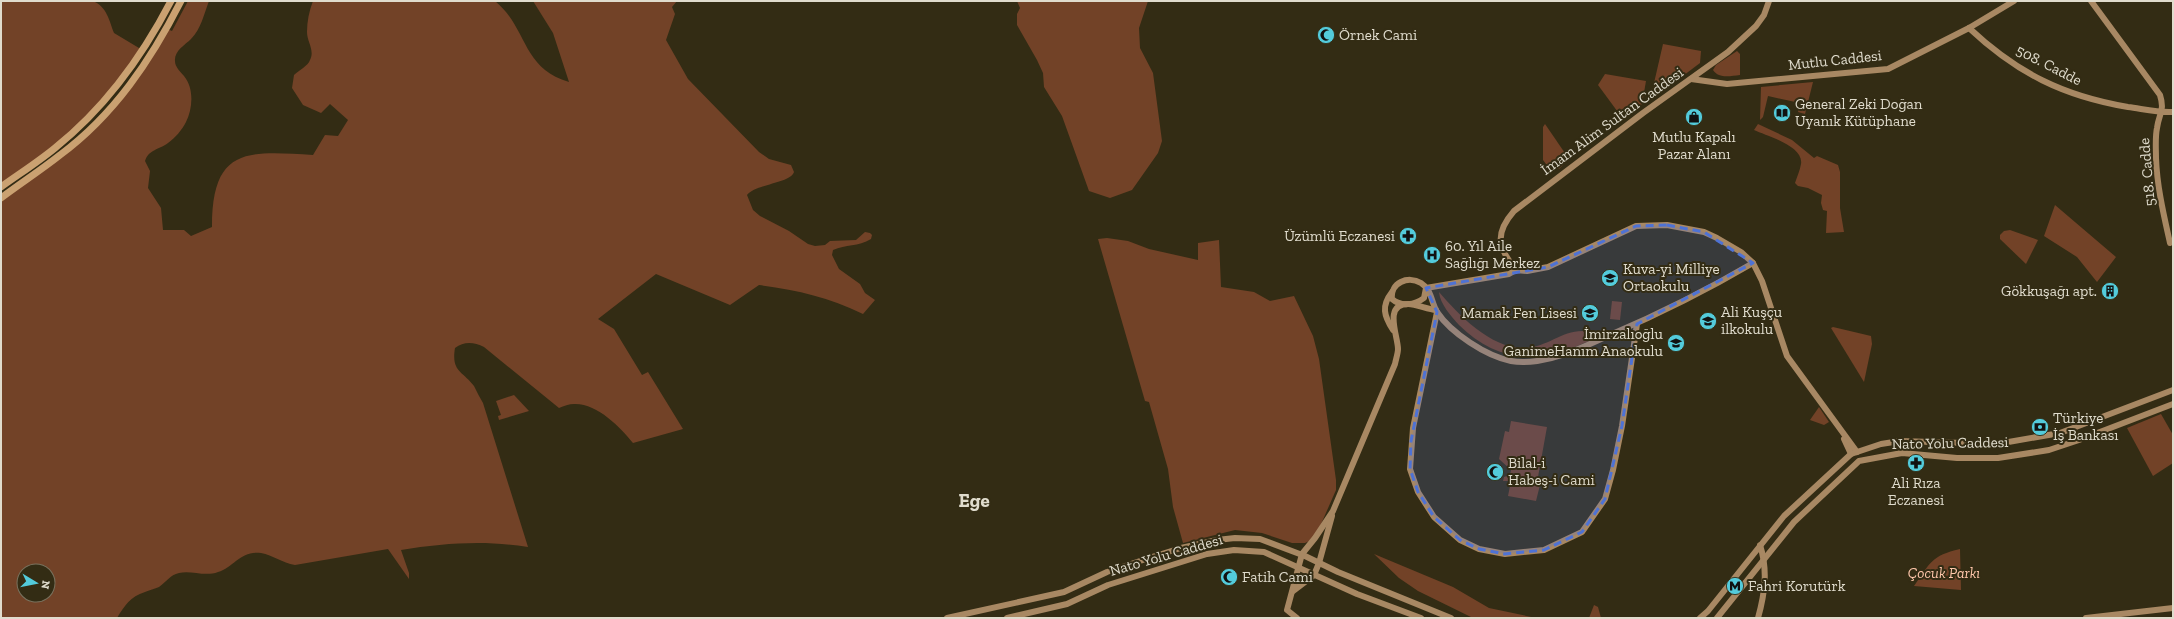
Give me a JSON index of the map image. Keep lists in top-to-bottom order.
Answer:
{
  "streets": {
    "street": [
      "Mutlu Caddesi",
      "508. Cadde",
      "İmam Alim Sultan Caddesi",
      "518. Cadde",
      "Nato Yolu Caddesi"
    ]
  },
  "crossings": [
    ["Mutlu Caddesi", "508. Cadde"],
    ["Mutlu Caddesi", "İmam Alim Sultan Caddesi"],
    ["508. Cadde", "518. Cadde"]
  ],
  "districts": ["Ege"],
  "parks": ["Çocuk Parkı"],
  "places": {
    "mosque": ["Örnek Cami", "Bilal-i Habeş-i Cami", "Fatih Cami"],
    "library": ["General Zeki Doğan Uyanık Kütüphane"],
    "shop": ["Mutlu Kapalı Pazar Alanı"],
    "pharmacy": ["Üzümlü Eczanesi", "Ali Rıza Eczanesi"],
    "hospital": ["60. Yıl Aile Sağlığı Merkez"],
    "school or university": [
      "Kuva-yi Milliye Ortaokulu",
      "Mamak Fen Lisesi",
      "Ali Kuşçu ilkokulu",
      "İmirzalıoğlu GanimeHanım Anaokulu"
    ],
    "building": ["Gökkuşağı apt."],
    "bank": ["Türkiye İş Bankası"],
    "metro station": ["Fahri Korutürk"]
  },
  "north": "right"
}
